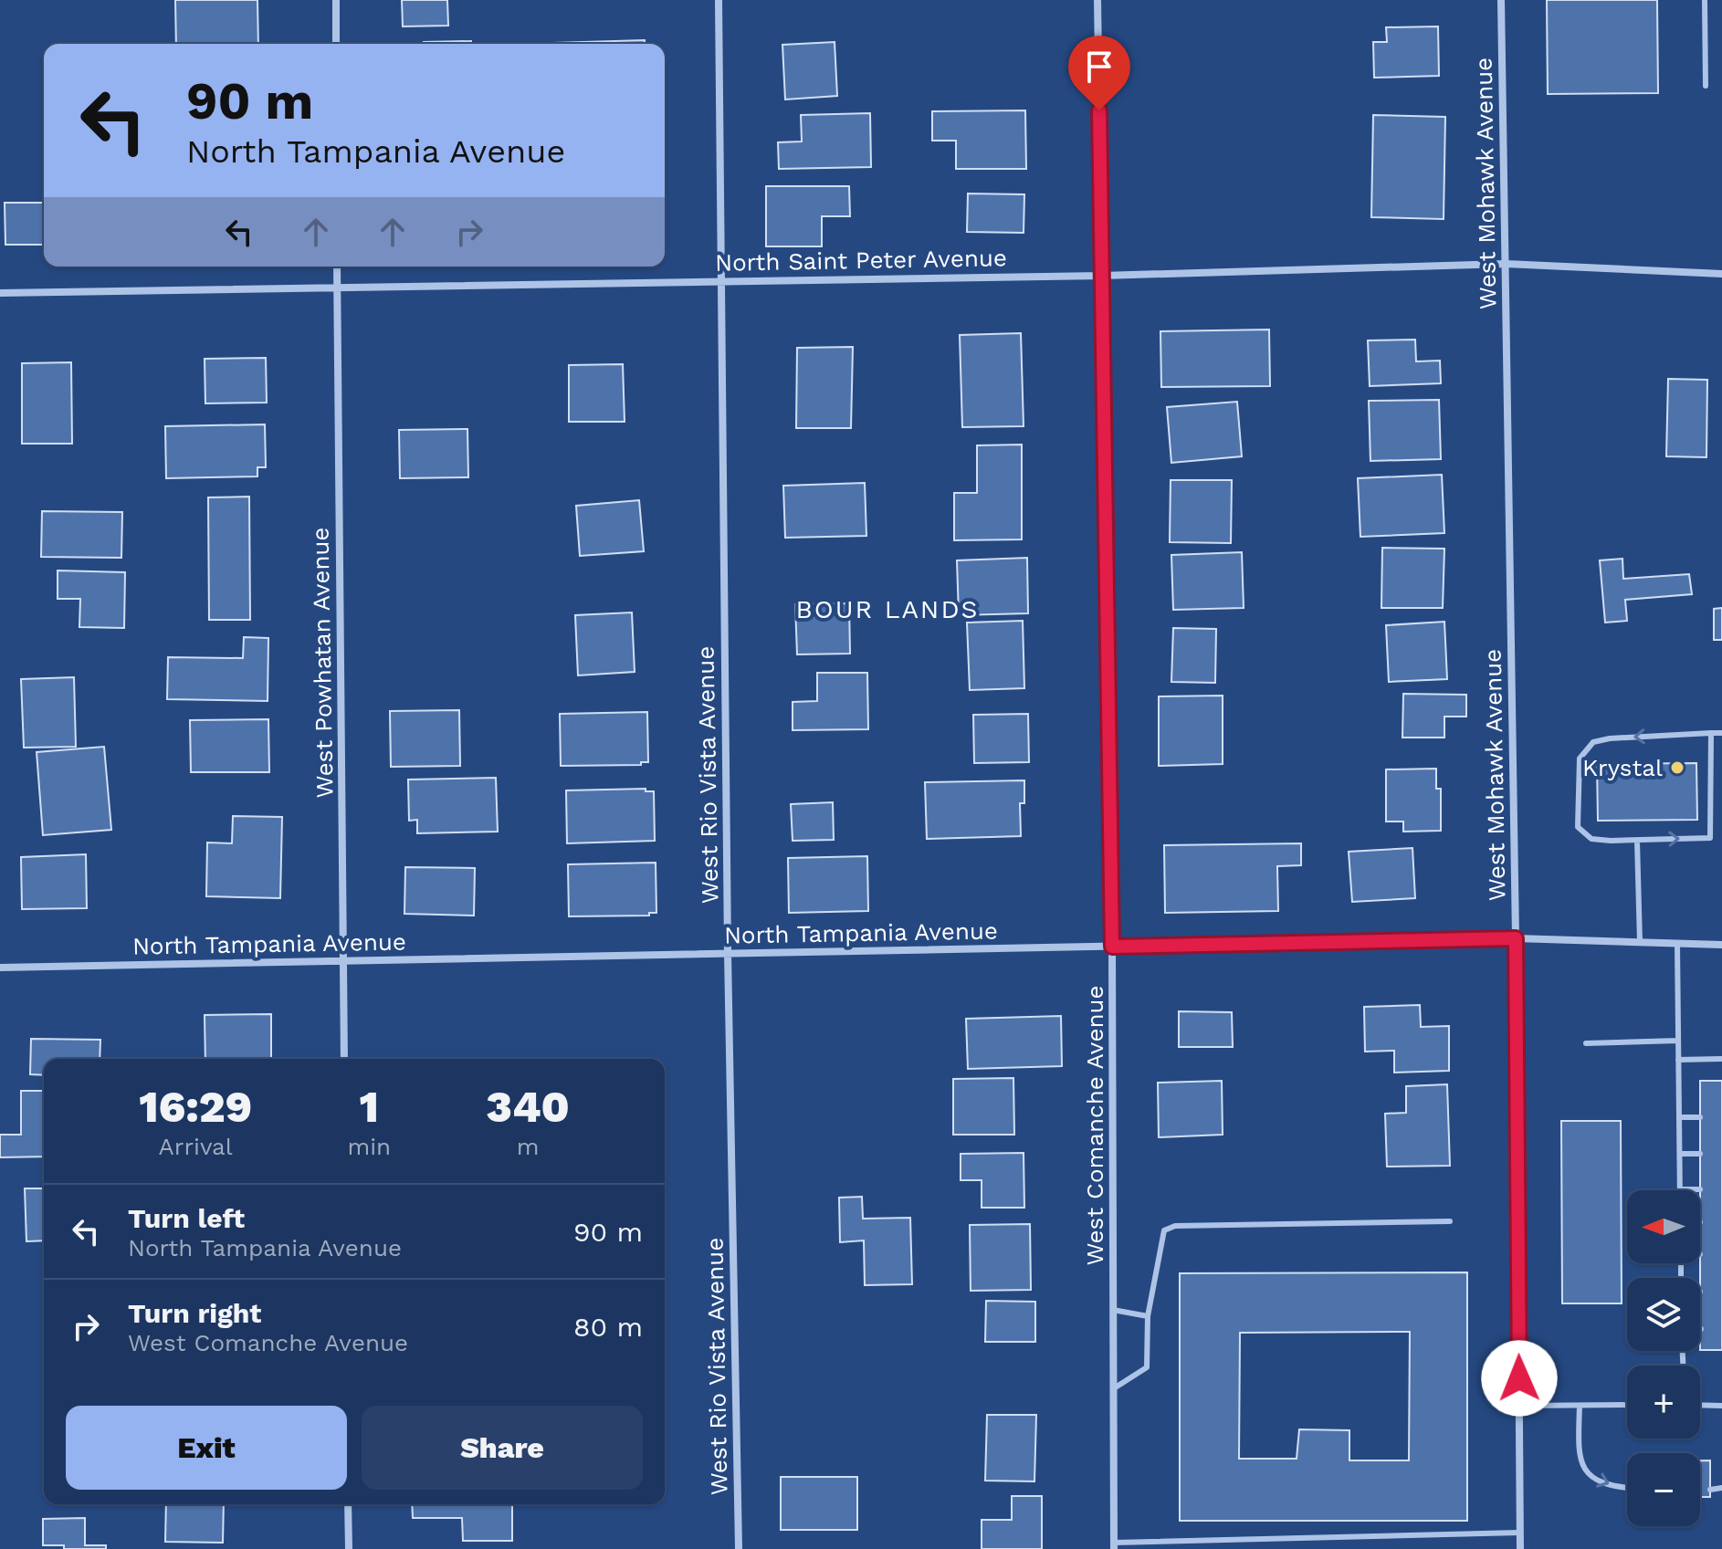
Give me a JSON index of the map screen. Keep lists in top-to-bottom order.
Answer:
{
  "streets": {
    "street": [
      "West Mohawk Avenue",
      "North Saint Peter Avenue",
      "West Powhatan Avenue",
      "West Rio Vista Avenue",
      "North Tampania Avenue",
      "West Comanche Avenue"
    ]
  },
  "crossings": [
    ["West Mohawk Avenue", "North Saint Peter Avenue"],
    ["West Mohawk Avenue", "North Tampania Avenue"],
    ["North Saint Peter Avenue", "West Powhatan Avenue"],
    ["North Saint Peter Avenue", "West Rio Vista Avenue"],
    ["North Saint Peter Avenue", "West Comanche Avenue"],
    ["West Powhatan Avenue", "North Tampania Avenue"],
    ["West Rio Vista Avenue", "North Tampania Avenue"],
    ["North Tampania Avenue", "West Comanche Avenue"]
  ],
  "districts": ["BOUR LANDS"],
  "places": ["Krystal"],
  "north": "left",
  "page": {
    "turn": ["90 m", "North Tampania Avenue"],
    "eta": [
      "16:29",
      "Arrival",
      "1",
      "min",
      "340",
      "m"
    ],
    "list": [
      {
        "name": "Turn left",
        "note": "North Tampania Avenue",
        "value": "90 m"
      },
      {
        "name": "Turn right",
        "note": "West Comanche Avenue",
        "value": "80 m"
      }
    ],
    "map_buttons": ["+", "−"],
    "buttons": ["Exit", "Share"]
  }
}
